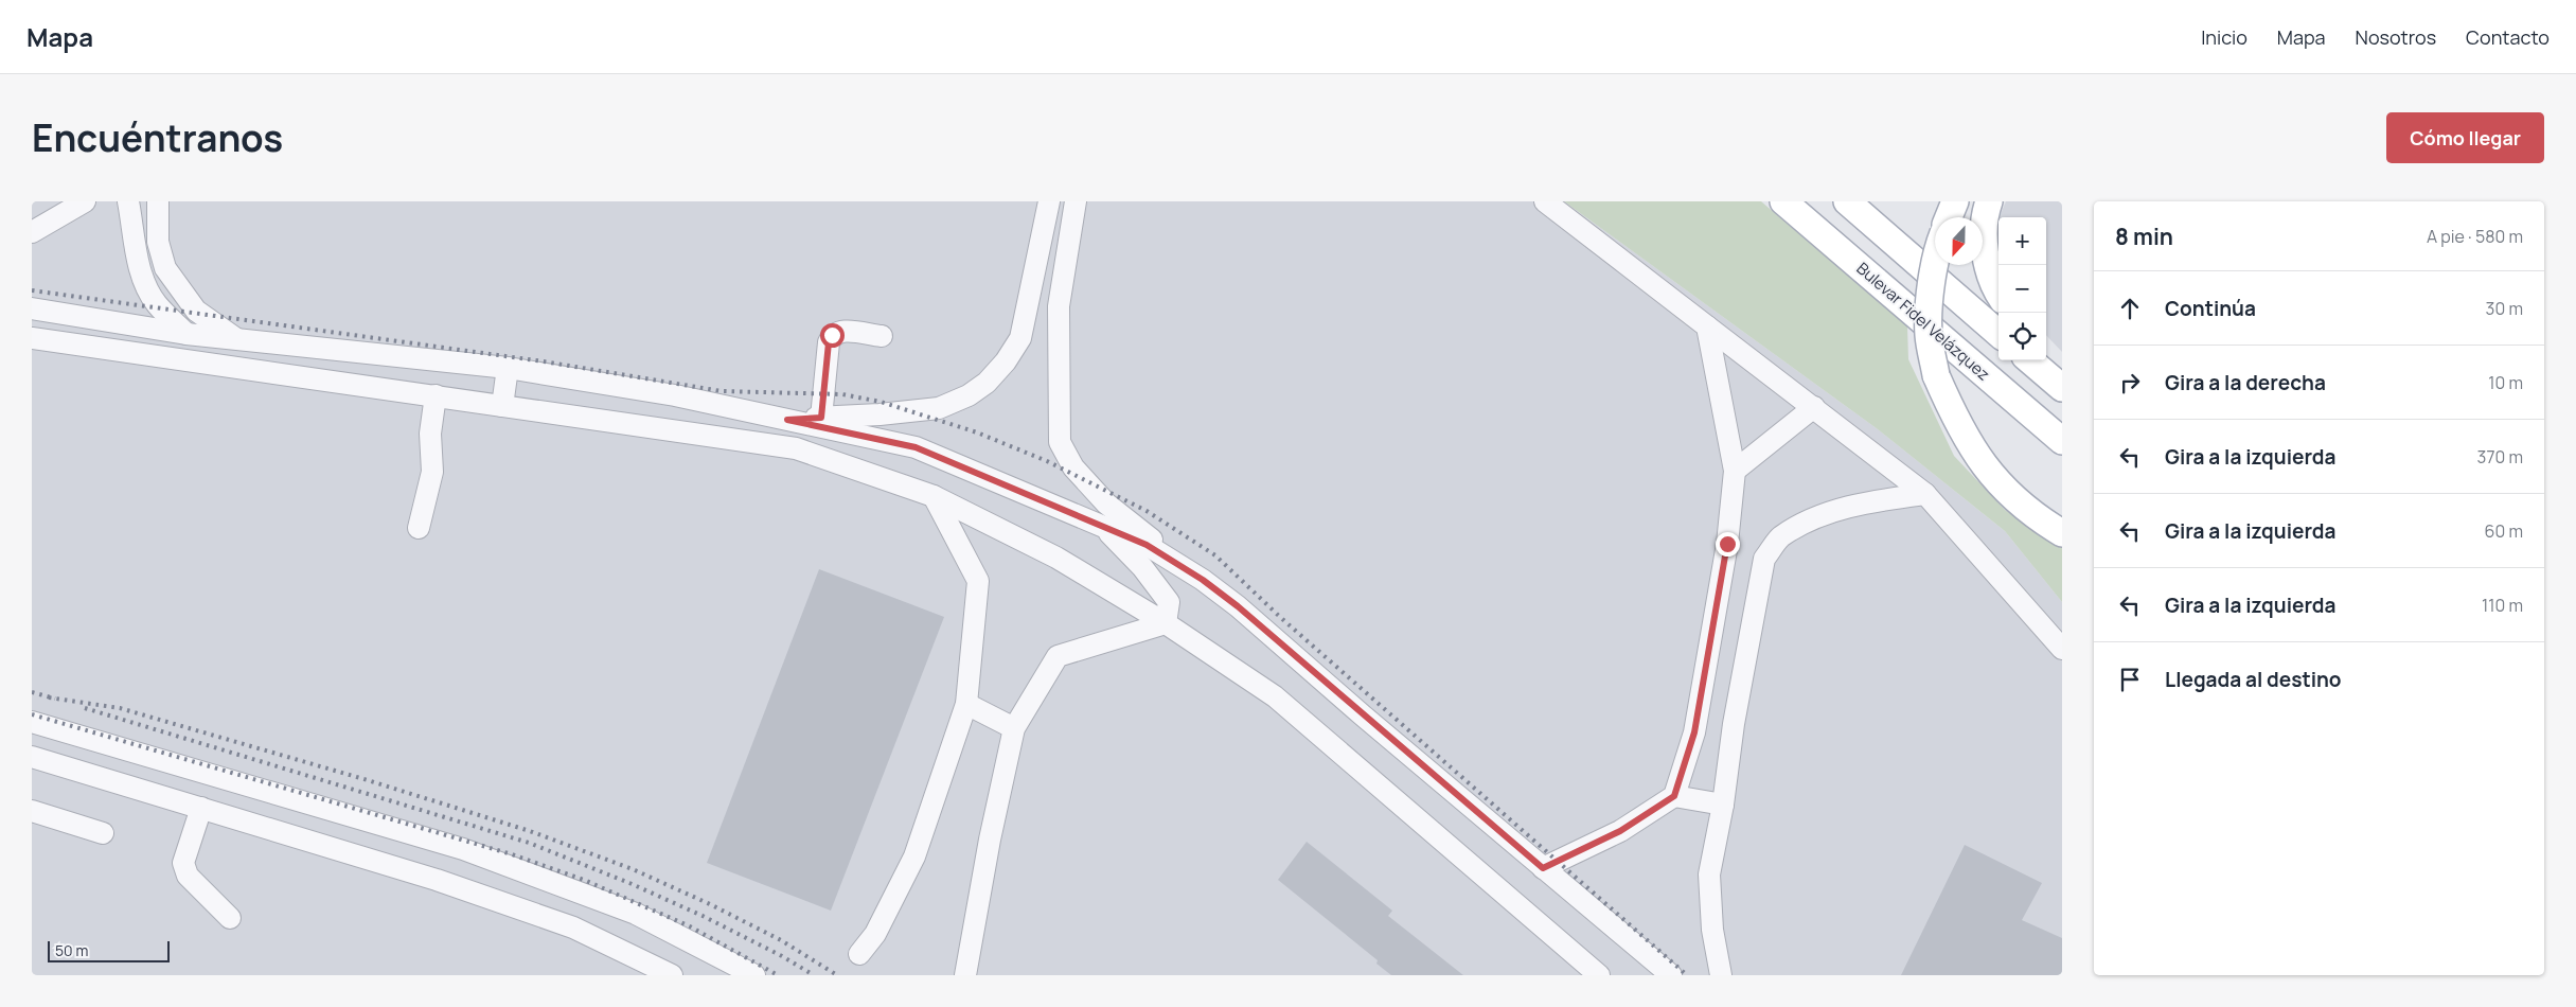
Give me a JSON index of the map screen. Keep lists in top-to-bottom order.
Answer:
{
  "streets": {
    "main road": ["Bulevar Fidel Velázquez"]
  },
  "scale_bar": "50 m",
  "north": "bottom",
  "page": {
    "header": "Mapa",
    "nav": [
      "Inicio",
      "Mapa",
      "Nosotros",
      "Contacto"
    ],
    "title": "Encuéntranos",
    "buttons": "Cómo llegar",
    "heading": ["8 min", "A pie · 580 m"],
    "map_buttons": ["+", "−"],
    "list": [
      ["Continúa", "30 m"],
      ["Gira a la derecha", "10 m"],
      ["Gira a la izquierda", "370 m"],
      ["Gira a la izquierda", "60 m"],
      ["Gira a la izquierda", "110 m"],
      "Llegada al destino"
    ],
    "scale": "50 m"
  }
}
